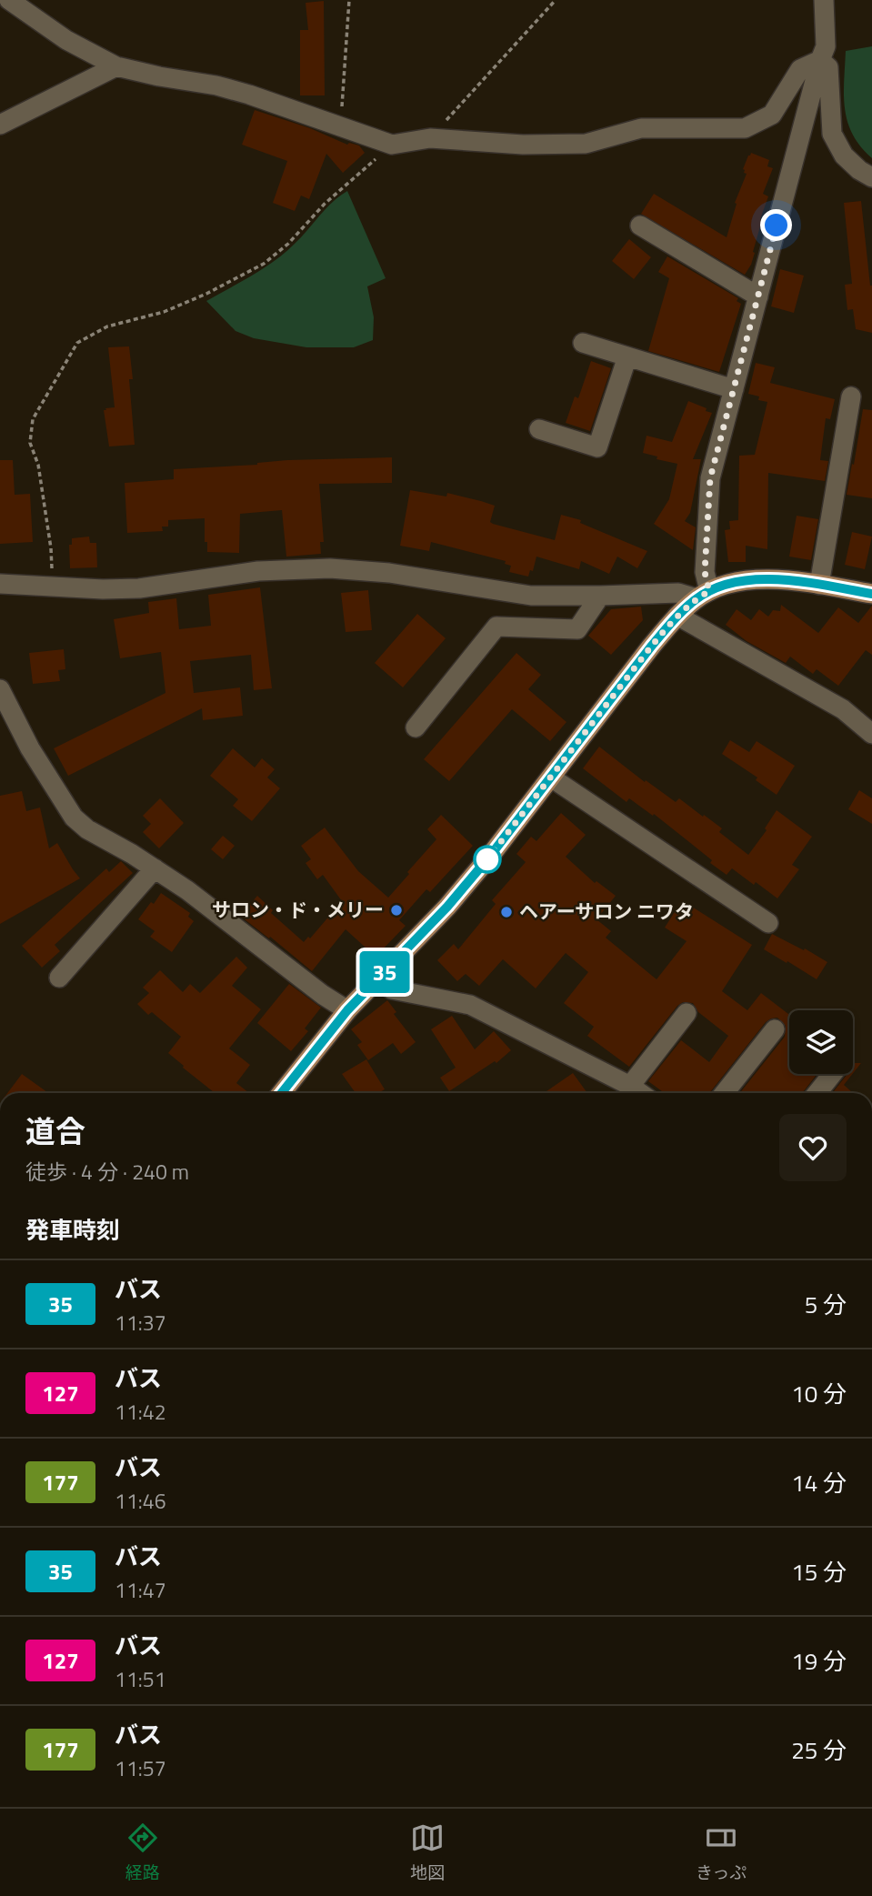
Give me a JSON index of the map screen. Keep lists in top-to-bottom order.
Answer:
{
  "places": ["サロン・ド・メリー", "ヘアーサロン ニワタ"],
  "lines": ["bus line 35"],
  "page": {
    "on_map": "35",
    "heading": [
      ["道合", "徒歩 · 4 分 · 240 m"],
      "発車時刻"
    ],
    "list": [
      {
        "mark": "35",
        "name": "バス",
        "note": "11:37",
        "value": "5 分"
      },
      {
        "mark": "127",
        "name": "バス",
        "note": "11:42",
        "value": "10 分"
      },
      {
        "mark": "177",
        "name": "バス",
        "note": "11:46",
        "value": "14 分"
      },
      {
        "mark": "35",
        "name": "バス",
        "note": "11:47",
        "value": "15 分"
      },
      {
        "mark": "127",
        "name": "バス",
        "note": "11:51",
        "value": "19 分"
      },
      {
        "mark": "177",
        "name": "バス",
        "note": "11:57",
        "value": "25 分"
      }
    ],
    "tabs": ["経路", "地図", "きっぷ"]
  }
}
